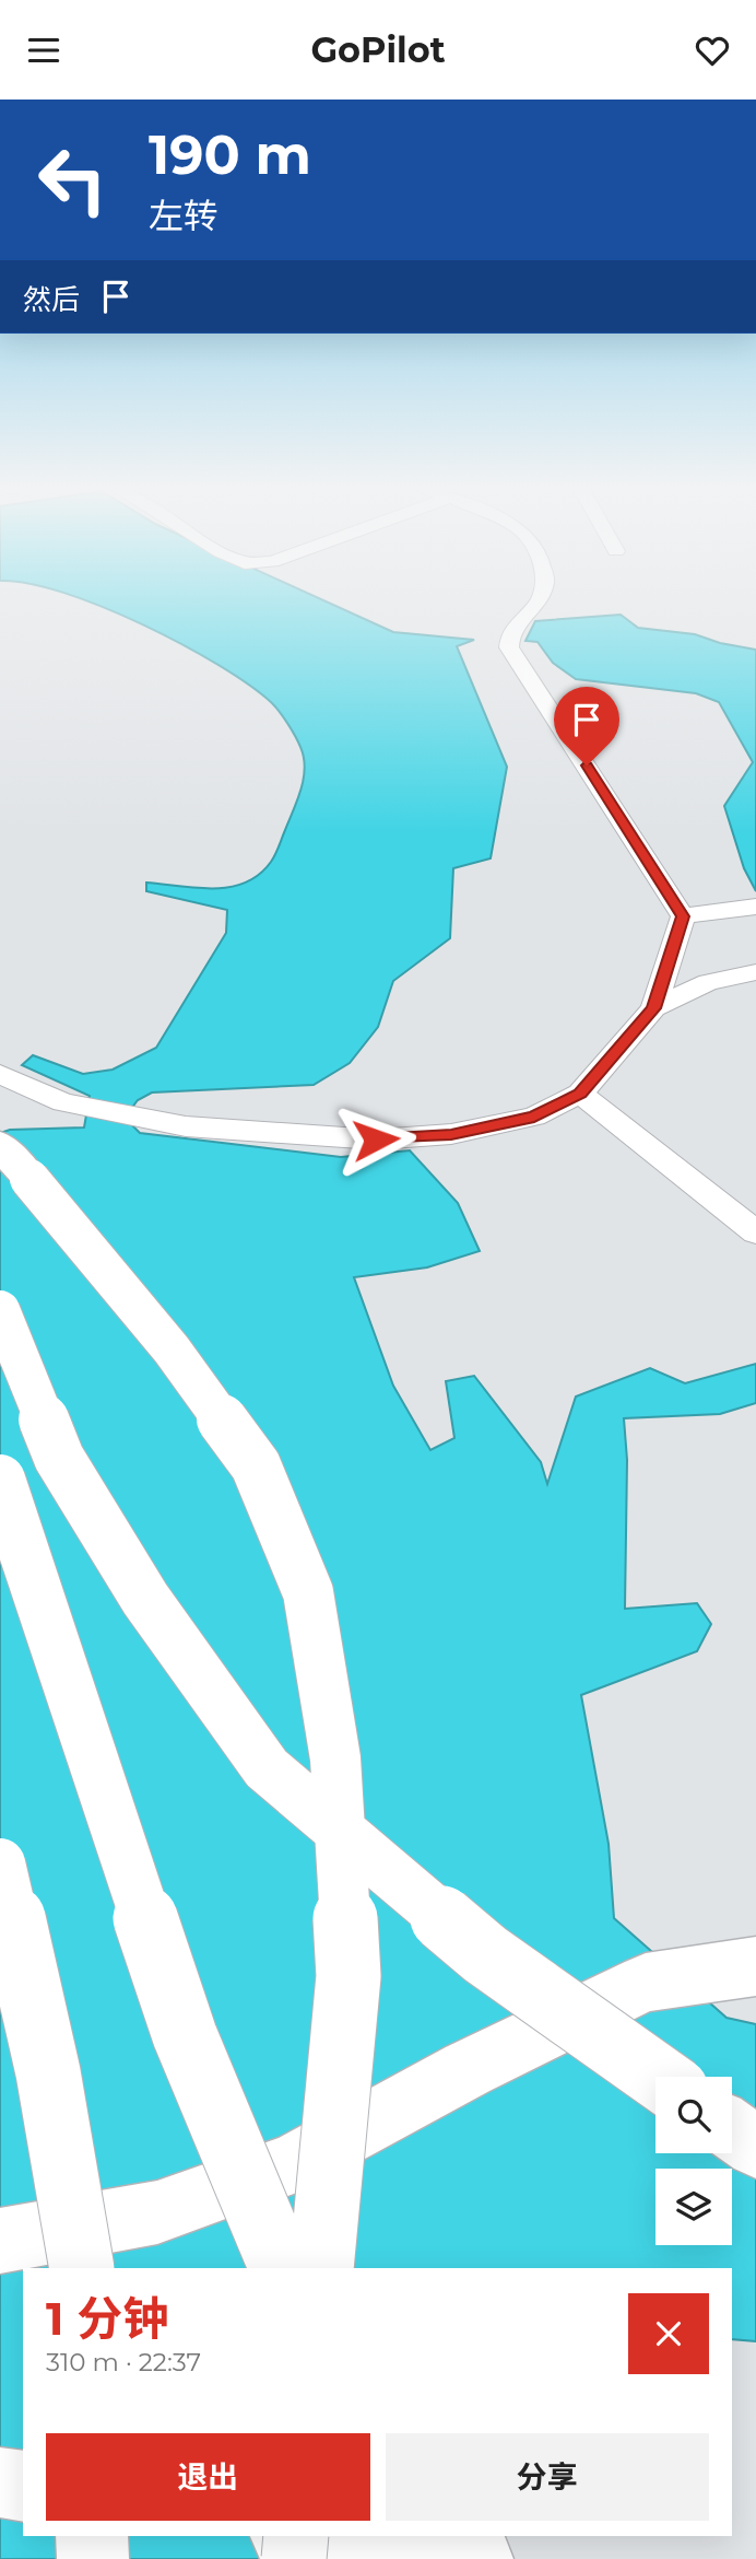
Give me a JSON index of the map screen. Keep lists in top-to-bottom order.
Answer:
{
  "page": {
    "header": "GoPilot",
    "turn": ["190 m", "左转"],
    "then": "然后",
    "heading": ["1 分钟", "310 m · 22:37"],
    "buttons": ["退出", "分享"]
  }
}
